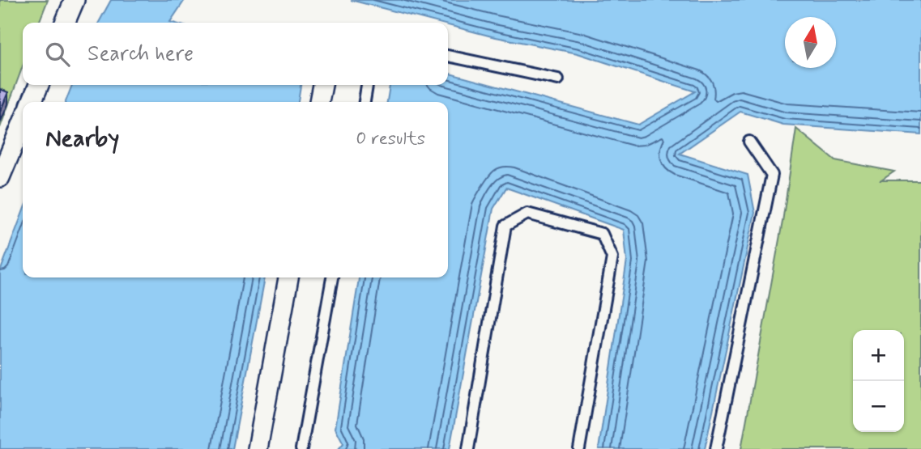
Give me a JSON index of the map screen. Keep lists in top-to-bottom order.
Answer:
{
  "north": "top",
  "page": {
    "search": "Search here",
    "heading": ["Nearby", "0 results"],
    "map_buttons": ["+", "−"]
  }
}
